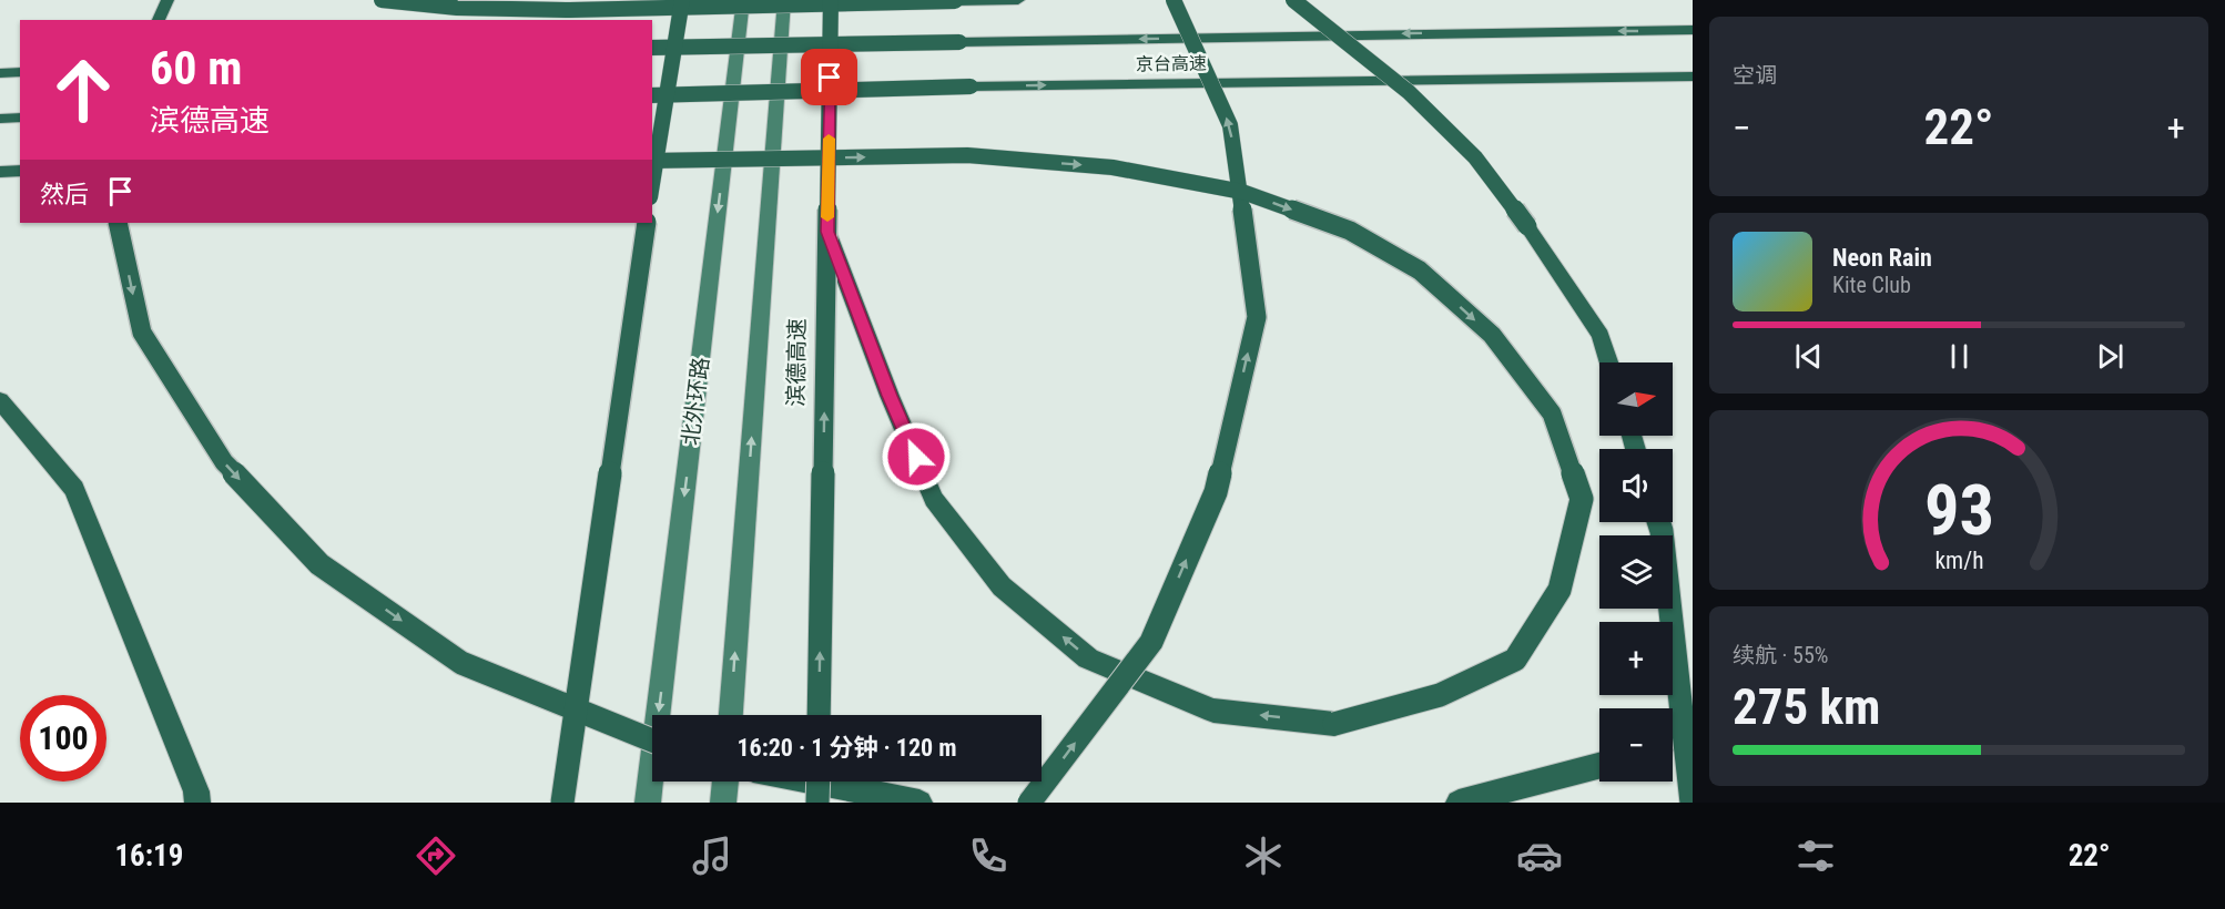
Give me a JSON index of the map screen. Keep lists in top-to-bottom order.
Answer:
{
  "streets": {
    "highway": ["京台高速", "滨德高速", "北外环路"]
  },
  "north": "right",
  "page": {
    "tile": [
      "空调",
      ["续航 · 55%", "275 km"]
    ],
    "turn": ["60 m", "滨德高速"],
    "heat": ["−", "22°", "+"],
    "then": "然后",
    "song": ["Neon Rain", "Kite Club"],
    "map_buttons": ["+", "−"],
    "limit": "100",
    "trip": "16:20 · 1 分钟 · 120 m",
    "tabs": ["16:19", "22°"],
    "gauge": ["93", "km/h"]
  }
}
